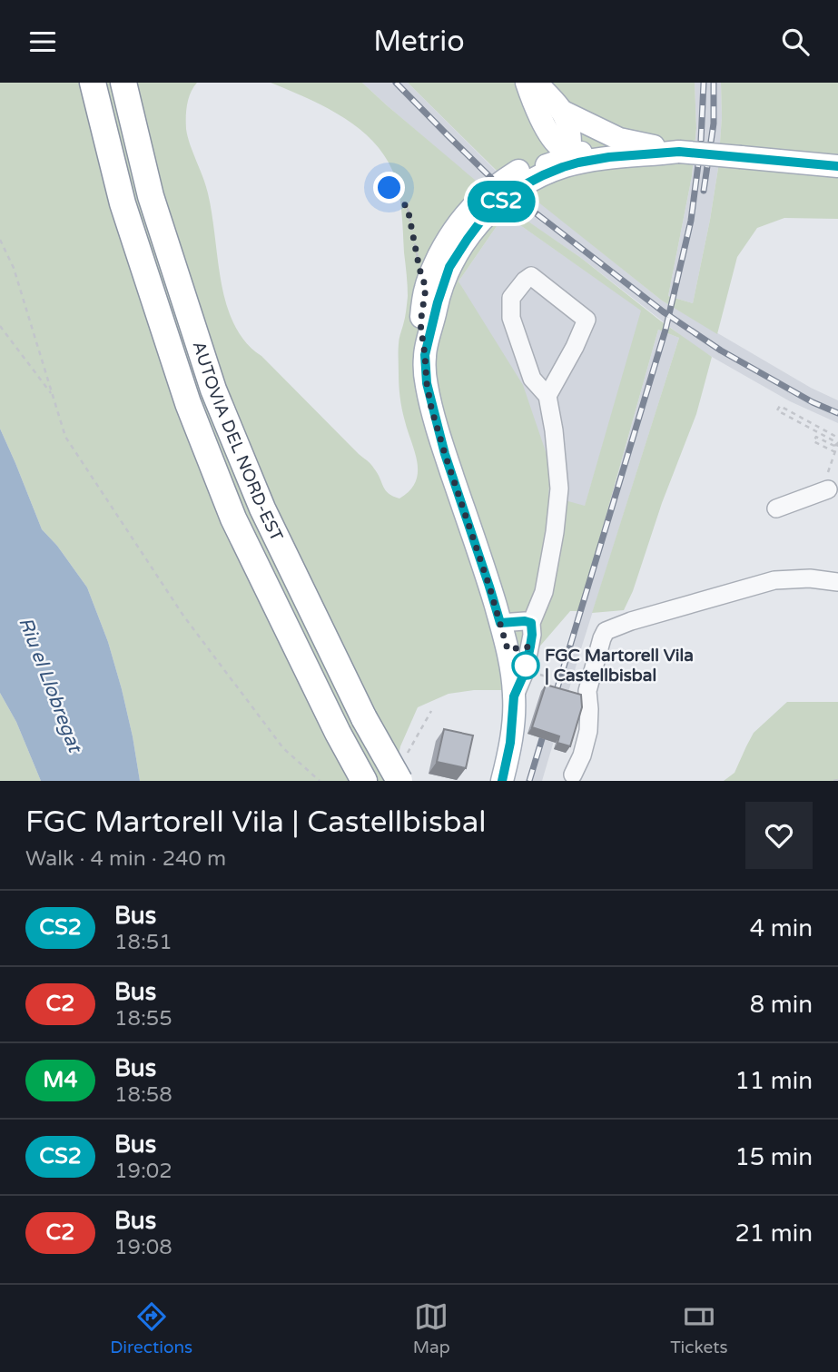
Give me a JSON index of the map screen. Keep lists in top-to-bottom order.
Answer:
{
  "streets": {
    "highway": ["AUTOVIA DEL NORD-EST"]
  },
  "water": ["Riu el Llobregat"],
  "places": ["FGC Martorell Vila | Castellbisbal"],
  "lines": ["bus line CS2"],
  "page": {
    "header": "Metrio",
    "on_map": "CS2",
    "heading": ["FGC Martorell Vila | Castellbisbal", "Walk · 4 min · 240 m"],
    "list": [
      {
        "mark": "CS2",
        "name": "Bus",
        "note": "18:51",
        "value": "4 min"
      },
      {
        "mark": "C2",
        "name": "Bus",
        "note": "18:55",
        "value": "8 min"
      },
      {
        "mark": "M4",
        "name": "Bus",
        "note": "18:58",
        "value": "11 min"
      },
      {
        "mark": "CS2",
        "name": "Bus",
        "note": "19:02",
        "value": "15 min"
      },
      {
        "mark": "C2",
        "name": "Bus",
        "note": "19:08",
        "value": "21 min"
      }
    ],
    "tabs": ["Directions", "Map", "Tickets"]
  }
}
